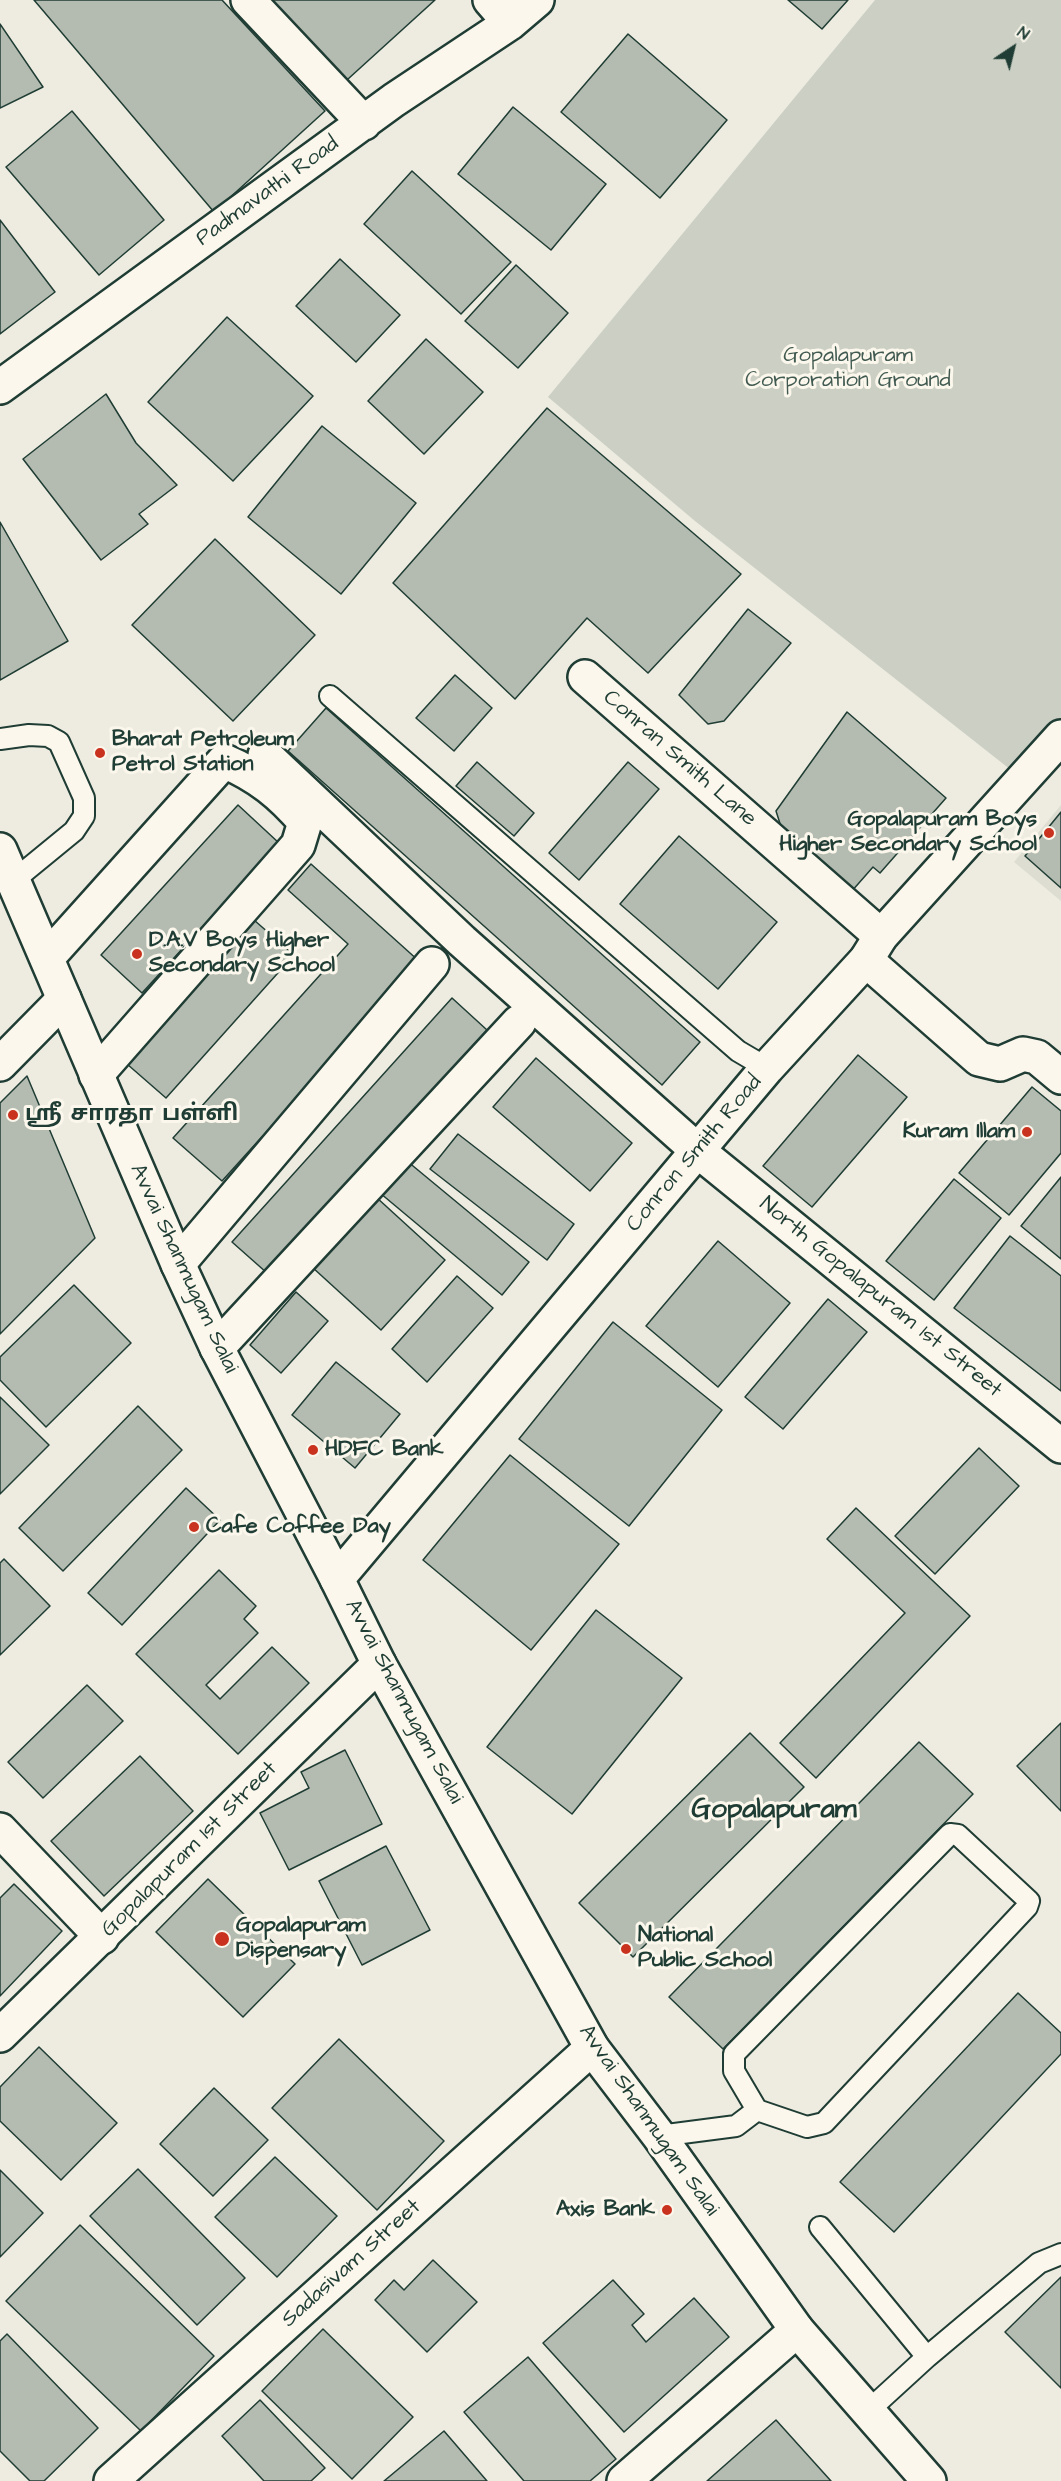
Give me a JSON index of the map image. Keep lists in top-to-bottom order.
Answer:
{
  "streets": {
    "street": [
      "Padmavathi Road",
      "Conran Smith Lane",
      "Conron Smith Road",
      "Avvai Shanmugam Salai",
      "North Gopalapuram 1st Street",
      "Gopalapuram 1st Street",
      "Sadasivam Street"
    ]
  },
  "crossings": [
    ["Conran Smith Lane", "Conron Smith Road"],
    ["Conron Smith Road", "Avvai Shanmugam Salai"],
    ["Conron Smith Road", "North Gopalapuram 1st Street"],
    ["Avvai Shanmugam Salai", "Gopalapuram 1st Street"],
    ["Avvai Shanmugam Salai", "Sadasivam Street"]
  ],
  "districts": ["Gopalapuram"],
  "parks": ["Gopalapuram Corporation Ground"],
  "places": [
    "Bharat Petroleum Petrol Station",
    "Gopalapuram Boys Higher Secondary School",
    "D.A.V Boys Higher Secondary School",
    "ஸ்ரீ சாரதா பள்ளி",
    "Kuram Illam",
    "HDFC Bank",
    "Cafe Coffee Day",
    "Gopalapuram Dispensary",
    "National Public School",
    "Axis Bank"
  ],
  "north": "top right"
}
